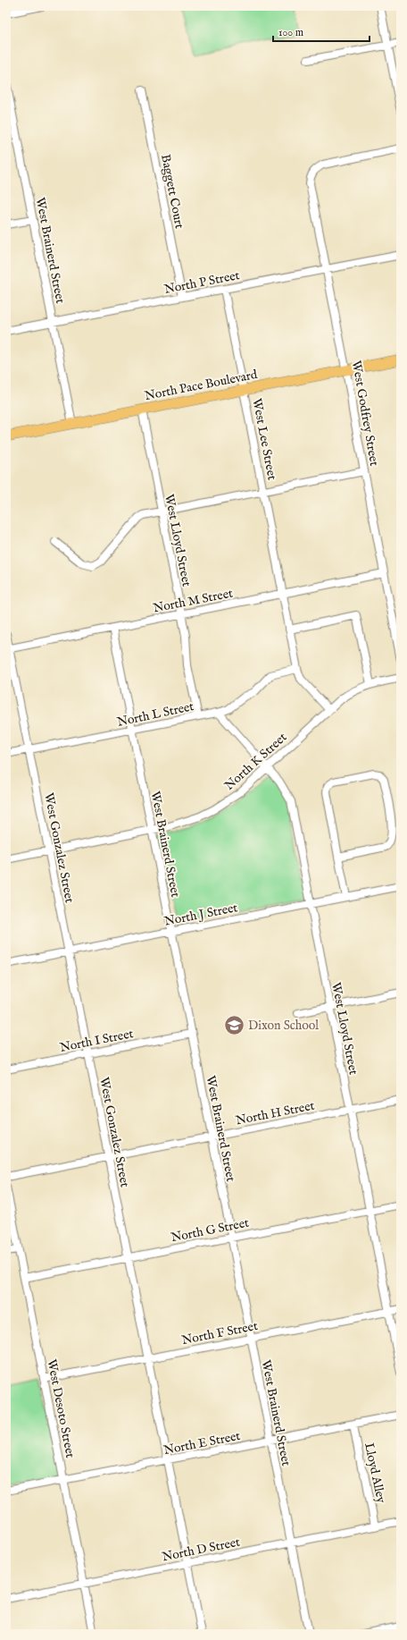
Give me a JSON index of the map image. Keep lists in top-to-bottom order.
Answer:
{
  "streets": {
    "main road": ["North Pace Boulevard"],
    "street": [
      "Baggett Court",
      "West Brainerd Street",
      "North P Street",
      "West Godfrey Street",
      "West Lee Street",
      "West Lloyd Street",
      "North M Street",
      "North L Street",
      "North K Street",
      "West Gonzalez Street",
      "North J Street",
      "North I Street",
      "North H Street",
      "North G Street",
      "North F Street",
      "West Desoto Street",
      "North E Street",
      "Lloyd Alley",
      "North D Street"
    ]
  },
  "crossings": [
    ["Baggett Court", "North P Street"],
    ["West Brainerd Street", "North P Street"],
    ["West Brainerd Street", "North Pace Boulevard"],
    ["West Brainerd Street", "North M Street"],
    ["West Brainerd Street", "North L Street"],
    ["West Brainerd Street", "North K Street"],
    ["West Brainerd Street", "North J Street"],
    ["West Brainerd Street", "North I Street"],
    ["West Brainerd Street", "North H Street"],
    ["West Brainerd Street", "North G Street"],
    ["West Brainerd Street", "North F Street"],
    ["West Brainerd Street", "North E Street"],
    ["West Brainerd Street", "North D Street"],
    ["North P Street", "West Godfrey Street"],
    ["North P Street", "West Lee Street"],
    ["North Pace Boulevard", "West Godfrey Street"],
    ["North Pace Boulevard", "West Lee Street"],
    ["North Pace Boulevard", "West Lloyd Street"],
    ["West Godfrey Street", "North M Street"],
    ["West Lee Street", "North M Street"],
    ["West Lee Street", "North L Street"],
    ["West Lee Street", "North K Street"],
    ["West Lloyd Street", "North M Street"],
    ["West Lloyd Street", "North L Street"],
    ["West Lloyd Street", "North K Street"],
    ["West Lloyd Street", "North J Street"],
    ["West Lloyd Street", "North H Street"],
    ["West Lloyd Street", "North G Street"],
    ["West Lloyd Street", "North F Street"],
    ["North M Street", "West Gonzalez Street"],
    ["North L Street", "West Gonzalez Street"],
    ["North K Street", "West Gonzalez Street"],
    ["West Gonzalez Street", "North J Street"],
    ["West Gonzalez Street", "North I Street"],
    ["West Gonzalez Street", "North H Street"],
    ["West Gonzalez Street", "North G Street"],
    ["West Gonzalez Street", "North F Street"],
    ["West Gonzalez Street", "North E Street"],
    ["West Gonzalez Street", "North D Street"],
    ["North G Street", "West Desoto Street"],
    ["North F Street", "West Desoto Street"],
    ["West Desoto Street", "North E Street"],
    ["West Desoto Street", "North D Street"],
    ["North E Street", "Lloyd Alley"],
    ["Lloyd Alley", "North D Street"]
  ],
  "places": {
    "school or university": ["Dixon School"]
  },
  "scale_bar": "100 m"
}
